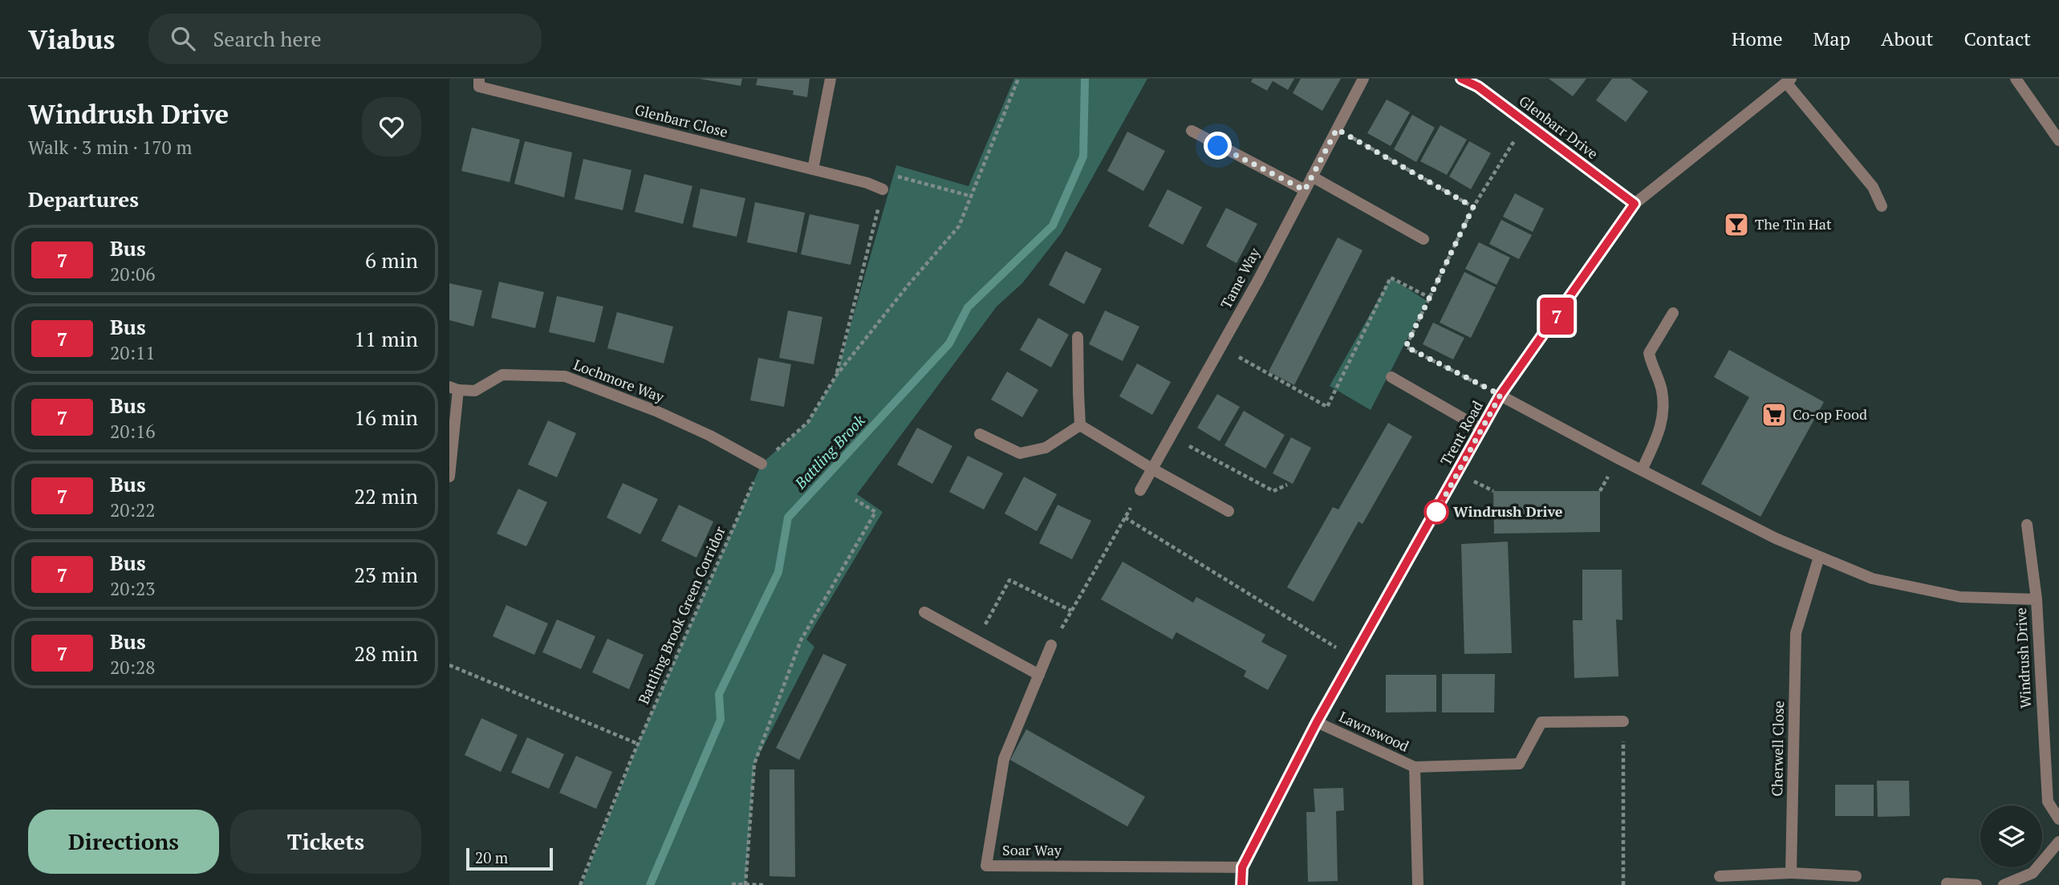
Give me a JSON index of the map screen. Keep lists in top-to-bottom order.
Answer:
{
  "streets": {
    "street": [
      "Glenbarr Close",
      "Glenbarr Drive",
      "Tame Way",
      "Lochmore Way",
      "Trent Road",
      "Windrush Drive",
      "Lawnswood",
      "Cherwell Close",
      "Soar Way"
    ],
    "path": ["Battling Brook Green Corridor"]
  },
  "crossings": [
    ["Glenbarr Close", "Battling Brook Green Corridor"],
    ["Glenbarr Drive", "Trent Road"],
    ["Lochmore Way", "Battling Brook Green Corridor"],
    ["Trent Road", "Windrush Drive"],
    ["Trent Road", "Lawnswood"],
    ["Trent Road", "Soar Way"],
    ["Windrush Drive", "Cherwell Close"]
  ],
  "water": ["Battling Brook"],
  "places": {
    "bar": ["The Tin Hat"],
    "supermarket": ["Co-op Food"],
    "other": ["Windrush Drive"]
  },
  "lines": ["bus line 7"],
  "scale_bar": "20 m",
  "page": {
    "header": "Viabus",
    "search": "Search here",
    "nav": [
      "Home",
      "Map",
      "About",
      "Contact"
    ],
    "heading": [
      ["Windrush Drive", "Walk · 3 min · 170 m"],
      "Departures"
    ],
    "on_map": "7",
    "list": [
      {
        "mark": "7",
        "name": "Bus",
        "note": "20:06",
        "value": "6 min"
      },
      {
        "mark": "7",
        "name": "Bus",
        "note": "20:11",
        "value": "11 min"
      },
      {
        "mark": "7",
        "name": "Bus",
        "note": "20:16",
        "value": "16 min"
      },
      {
        "mark": "7",
        "name": "Bus",
        "note": "20:22",
        "value": "22 min"
      },
      {
        "mark": "7",
        "name": "Bus",
        "note": "20:23",
        "value": "23 min"
      },
      {
        "mark": "7",
        "name": "Bus",
        "note": "20:28",
        "value": "28 min"
      }
    ],
    "buttons": ["Directions", "Tickets"],
    "scale": "20 m"
  }
}
